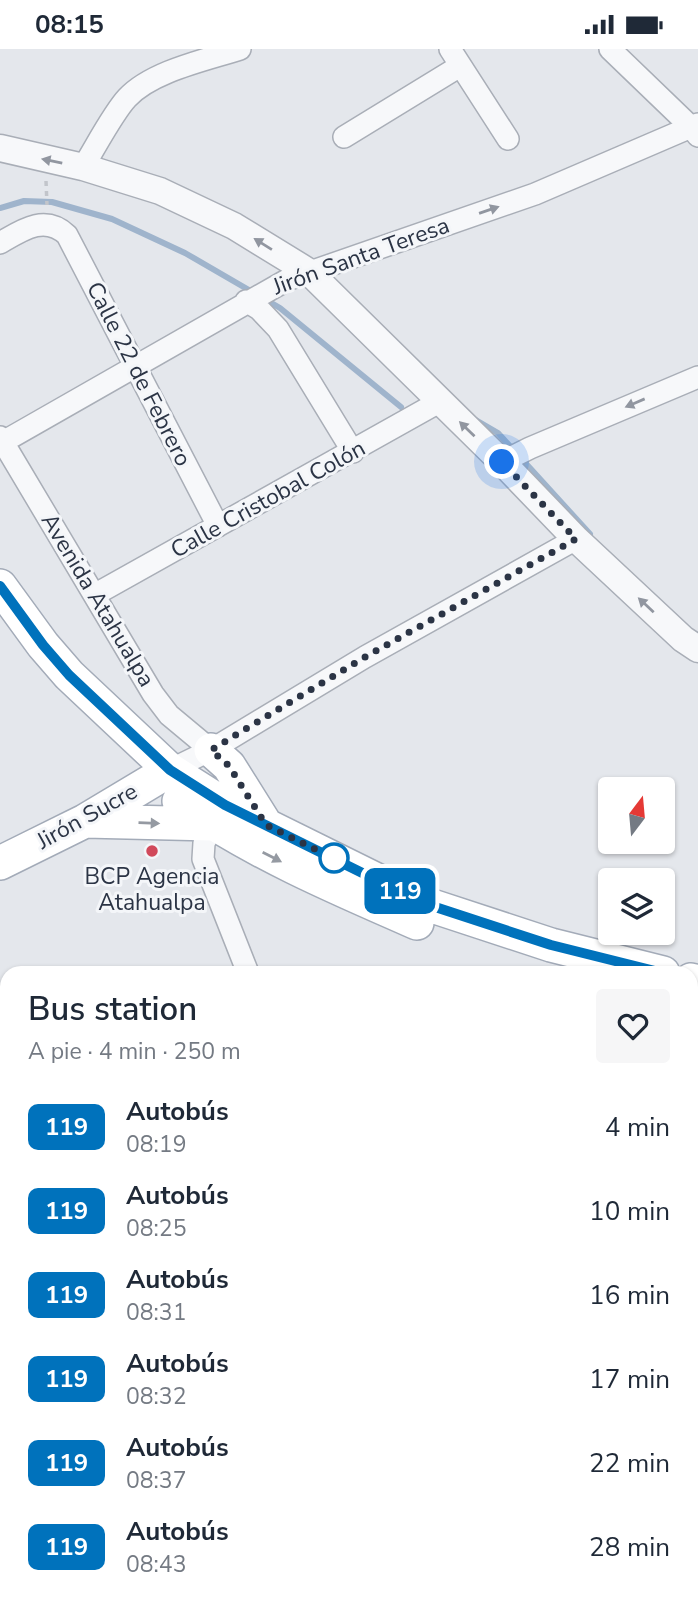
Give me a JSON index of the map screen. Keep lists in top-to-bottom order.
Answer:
{
  "streets": {
    "main road": ["Jirón Sucre"],
    "street": [
      "Jirón Santa Teresa",
      "Calle 22 de Febrero",
      "Calle Cristobal Colón",
      "Avenida Atahualpa"
    ]
  },
  "crossings": [
    ["Jirón Santa Teresa", "Calle 22 de Febrero"],
    ["Jirón Santa Teresa", "Avenida Atahualpa"],
    ["Calle 22 de Febrero", "Calle Cristobal Colón"],
    ["Calle Cristobal Colón", "Avenida Atahualpa"],
    ["Avenida Atahualpa", "Jirón Sucre"]
  ],
  "places": ["BCP Agencia Atahualpa"],
  "lines": ["bus line 119"],
  "north": "top",
  "page": {
    "status": "08:15",
    "on_map": "119",
    "heading": ["Bus station", "A pie · 4 min · 250 m"],
    "list": [
      {
        "mark": "119",
        "name": "Autobús",
        "note": "08:19",
        "value": "4 min"
      },
      {
        "mark": "119",
        "name": "Autobús",
        "note": "08:25",
        "value": "10 min"
      },
      {
        "mark": "119",
        "name": "Autobús",
        "note": "08:31",
        "value": "16 min"
      },
      {
        "mark": "119",
        "name": "Autobús",
        "note": "08:32",
        "value": "17 min"
      },
      {
        "mark": "119",
        "name": "Autobús",
        "note": "08:37",
        "value": "22 min"
      },
      {
        "mark": "119",
        "name": "Autobús",
        "note": "08:43",
        "value": "28 min"
      }
    ]
  }
}
